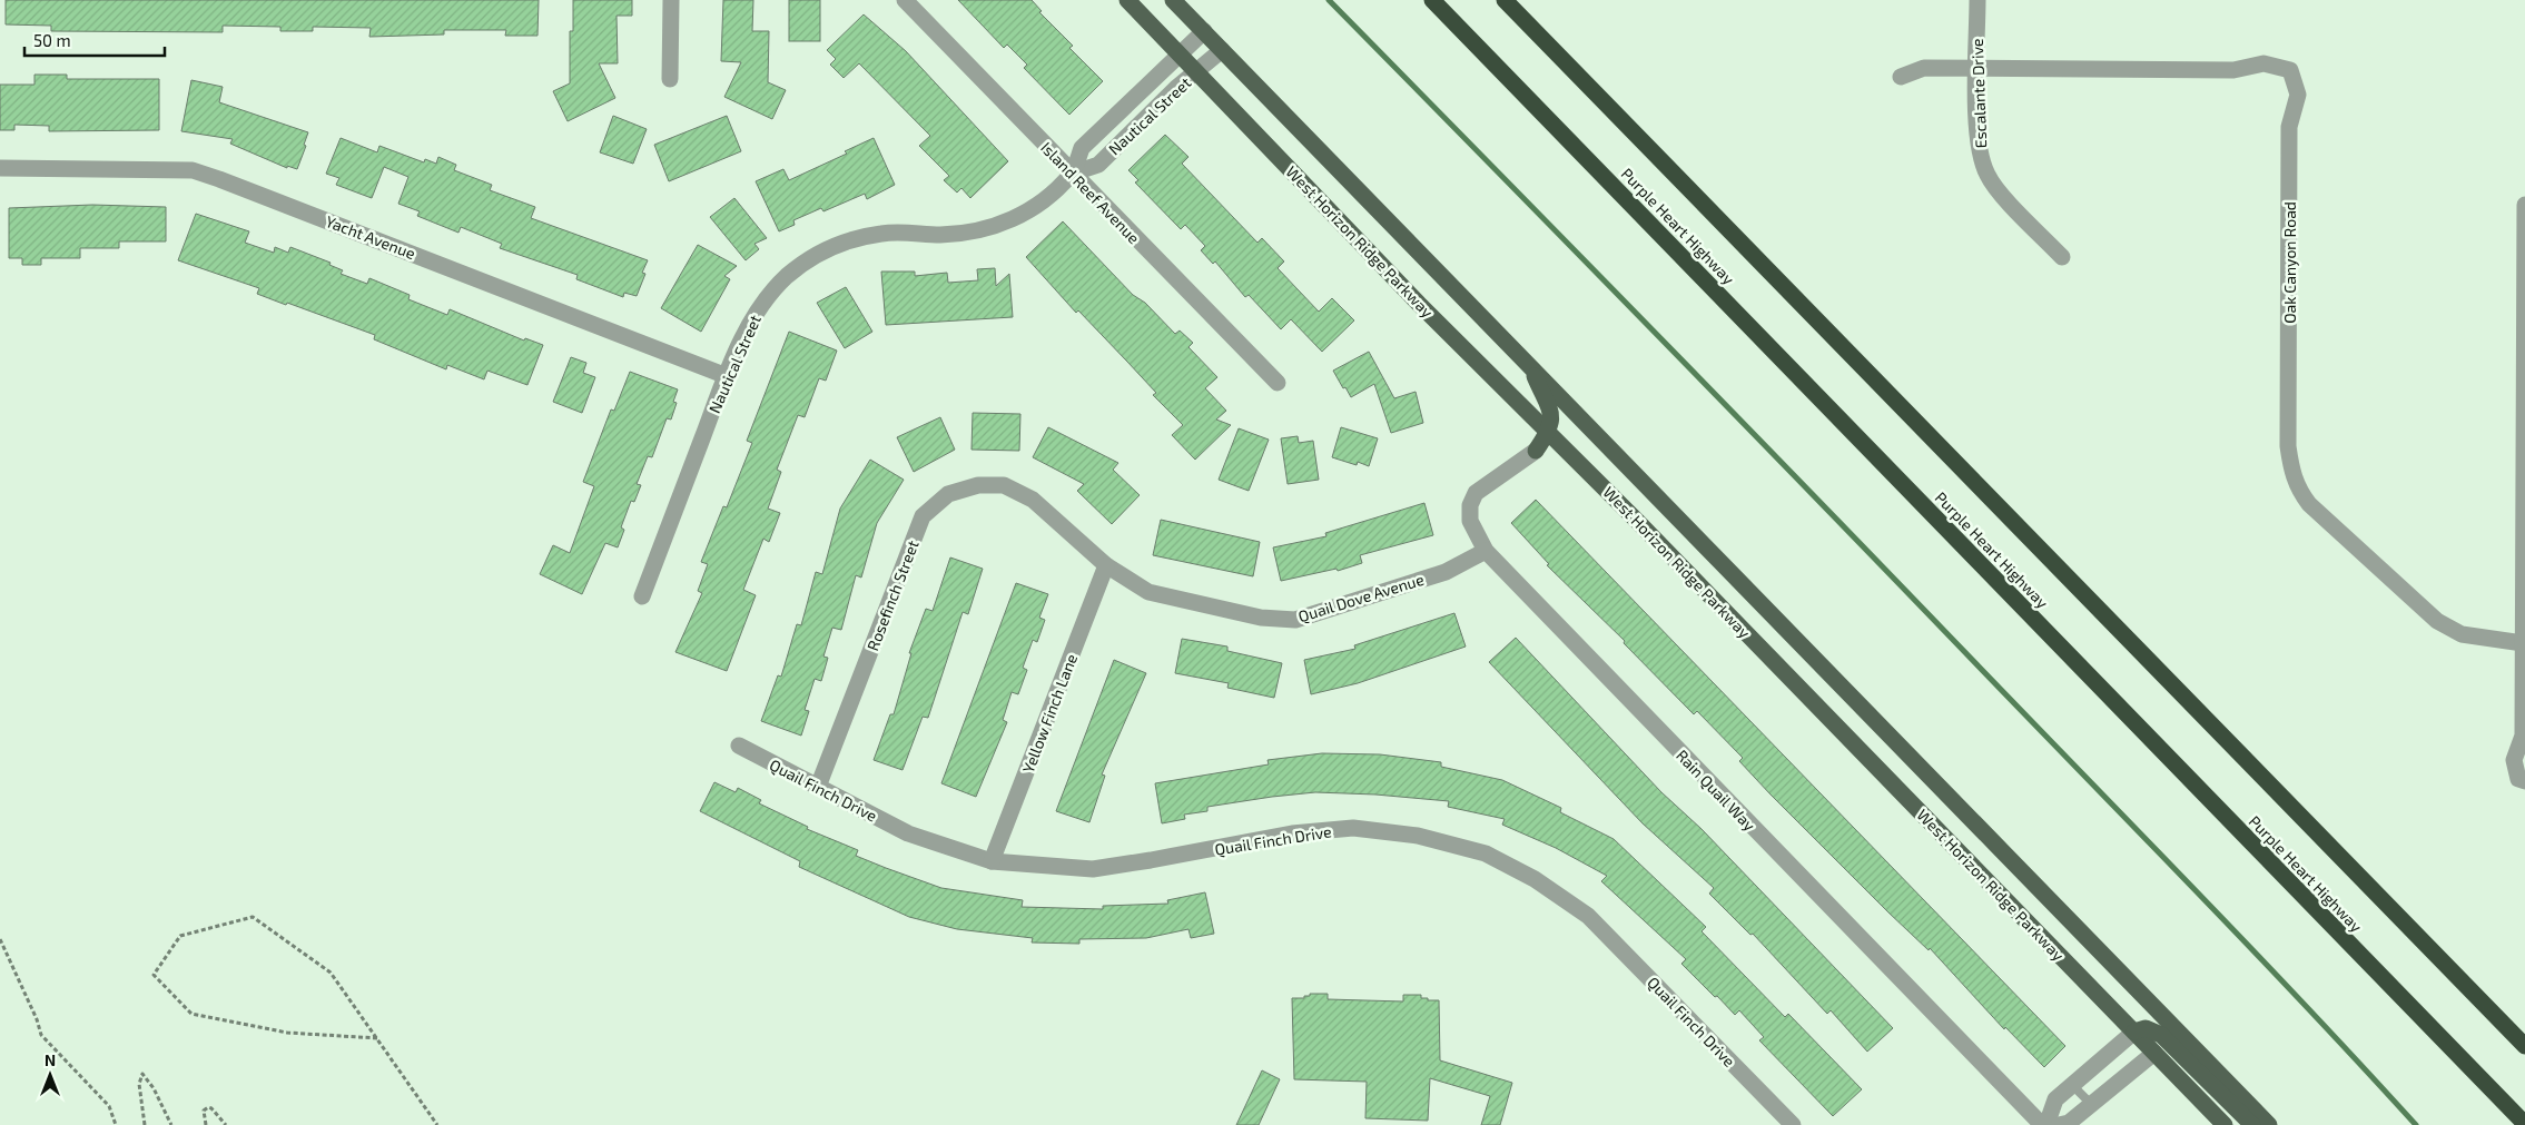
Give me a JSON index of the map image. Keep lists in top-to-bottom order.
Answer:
{
  "streets": {
    "highway": ["Purple Heart Highway"],
    "main road": ["West Horizon Ridge Parkway"],
    "street": [
      "Escalante Drive",
      "Nautical Street",
      "Island Reef Avenue",
      "Yacht Avenue",
      "Oak Canyon Road",
      "Rosefinch Street",
      "Quail Dove Avenue",
      "Yellow Finch Lane",
      "Quail Finch Drive",
      "Rain Quail Way"
    ]
  },
  "crossings": [
    ["Escalante Drive", "Oak Canyon Road"],
    ["Nautical Street", "Island Reef Avenue"],
    ["Nautical Street", "Yacht Avenue"],
    ["Nautical Street", "West Horizon Ridge Parkway"],
    ["Rosefinch Street", "Quail Dove Avenue"],
    ["Rosefinch Street", "Quail Finch Drive"],
    ["Quail Dove Avenue", "Yellow Finch Lane"],
    ["Quail Dove Avenue", "Rain Quail Way"],
    ["Yellow Finch Lane", "Quail Finch Drive"]
  ],
  "scale_bar": "50 m",
  "north": "top"
}
